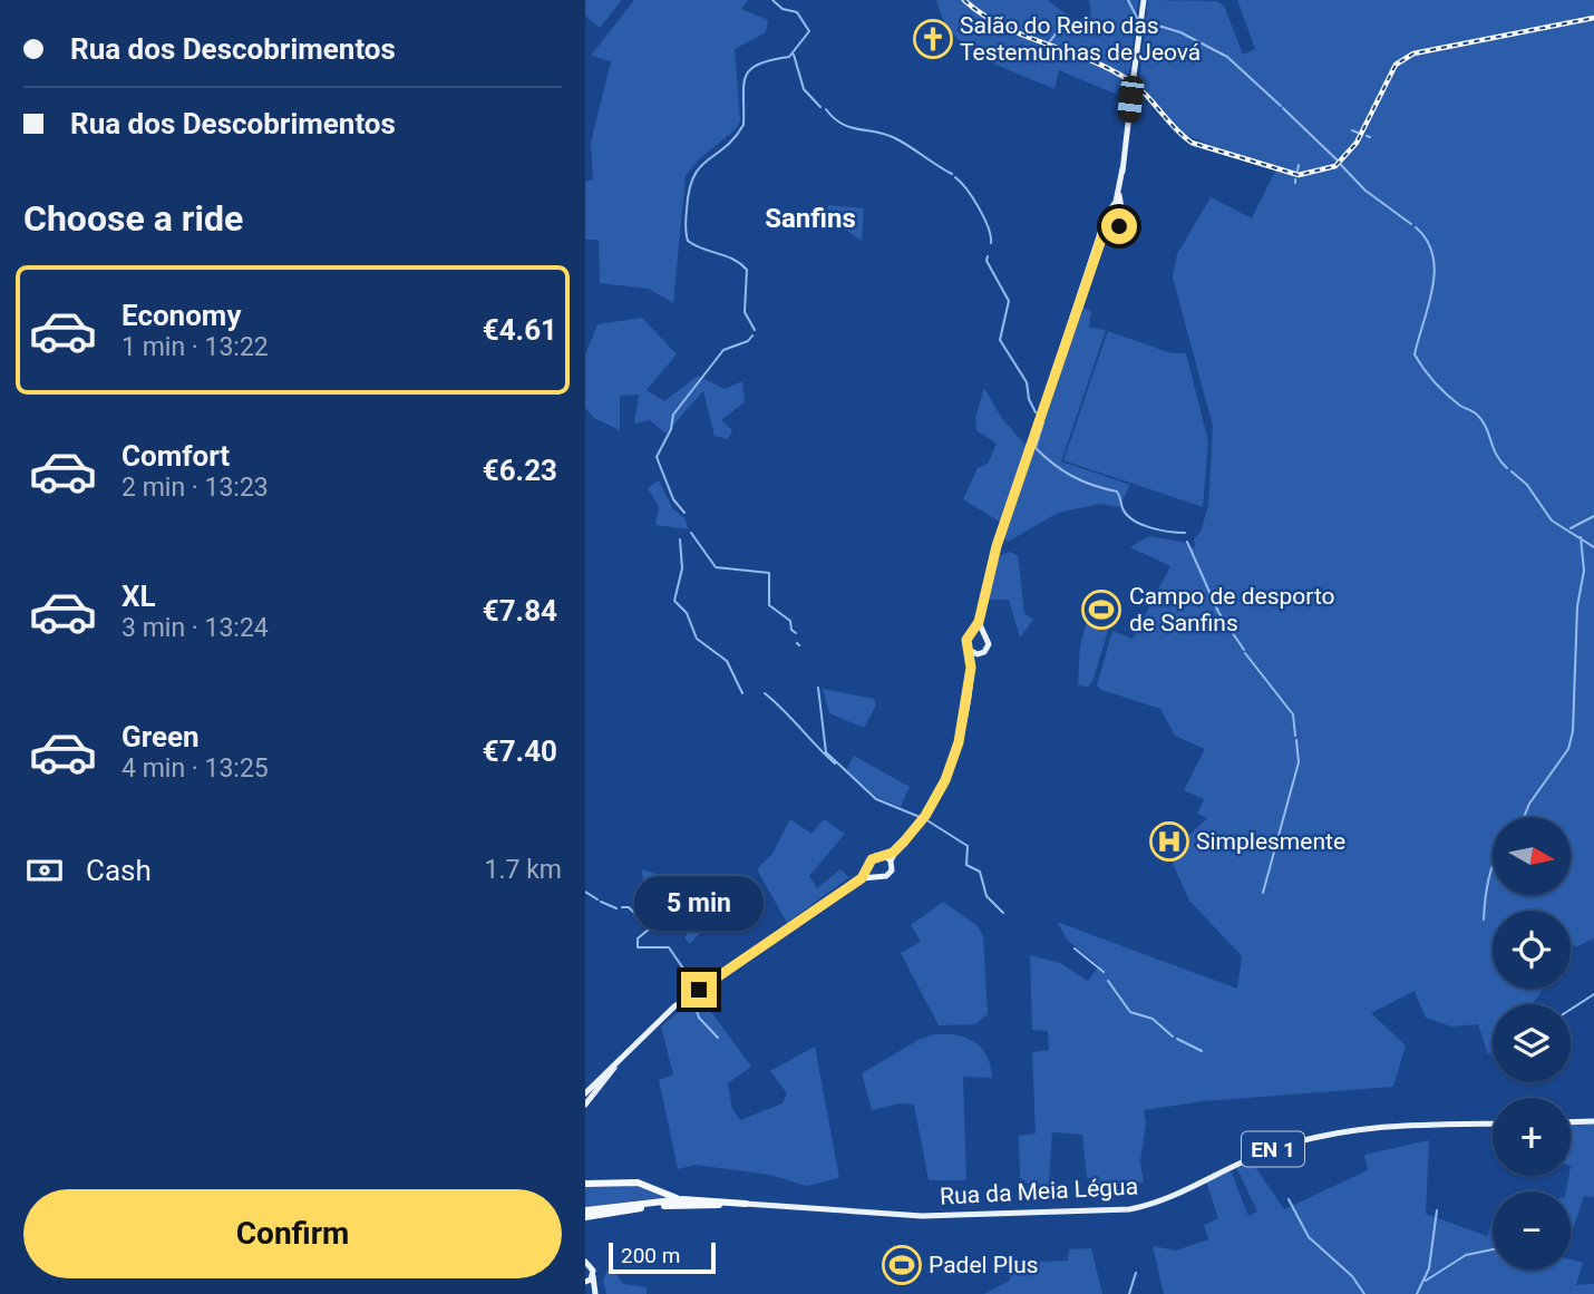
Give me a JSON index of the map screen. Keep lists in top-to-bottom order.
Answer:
{
  "streets": {
    "highway": ["Rua da Meia Légua"],
    "main road": ["EN 1"]
  },
  "districts": ["Sanfins"],
  "places": {
    "church": ["Salão do Reino das Testemunhas de Jeová"],
    "sports": ["Campo de desporto de Sanfins", "Padel Plus"],
    "hospital": ["Simplesmente"]
  },
  "scale_bar": "200 m",
  "north": "right",
  "page": {
    "banner": ["Rua dos Descobrimentos", "Rua dos Descobrimentos"],
    "heading": "Choose a ride",
    "list": [
      {
        "name": "Economy",
        "note": "1 min · 13:22",
        "value": "€4.61"
      },
      {
        "name": "Comfort",
        "note": "2 min · 13:23",
        "value": "€6.23"
      },
      {
        "name": "XL",
        "note": "3 min · 13:24",
        "value": "€7.84"
      },
      {
        "name": "Green",
        "note": "4 min · 13:25",
        "value": "€7.40"
      }
    ],
    "map_buttons": ["+", "−"],
    "pay": ["Cash", "1.7 km"],
    "bubble": "5 min",
    "buttons": "Confirm",
    "scale": "200 m"
  }
}
